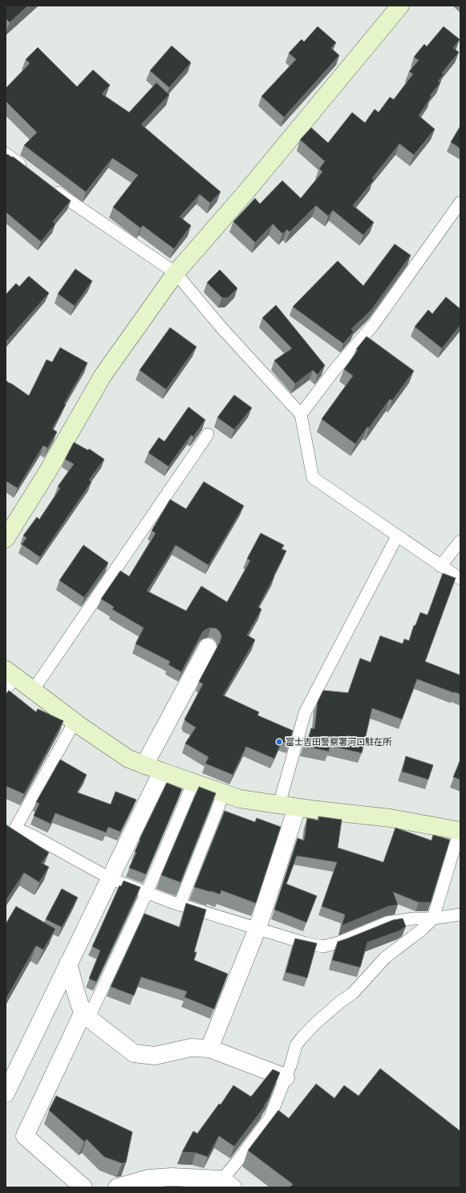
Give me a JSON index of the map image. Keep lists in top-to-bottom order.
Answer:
{
  "places": ["富士吉田警察署河口駐在所"]
}
